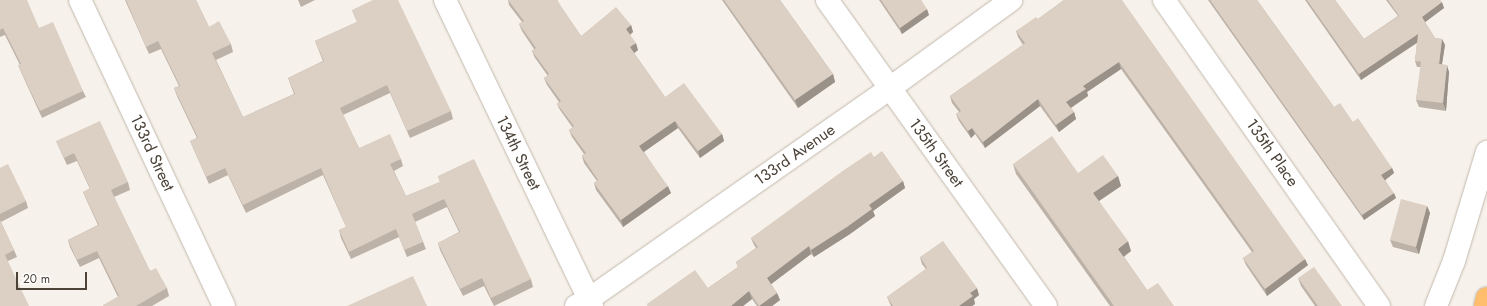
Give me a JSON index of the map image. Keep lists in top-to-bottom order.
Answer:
{
  "streets": {
    "street": [
      "133rd Street",
      "134th Street",
      "135th Street",
      "135th Place",
      "133rd Avenue"
    ]
  },
  "crossings": [
    ["134th Street", "133rd Avenue"],
    ["135th Street", "133rd Avenue"]
  ],
  "scale_bar": "20 m"
}
